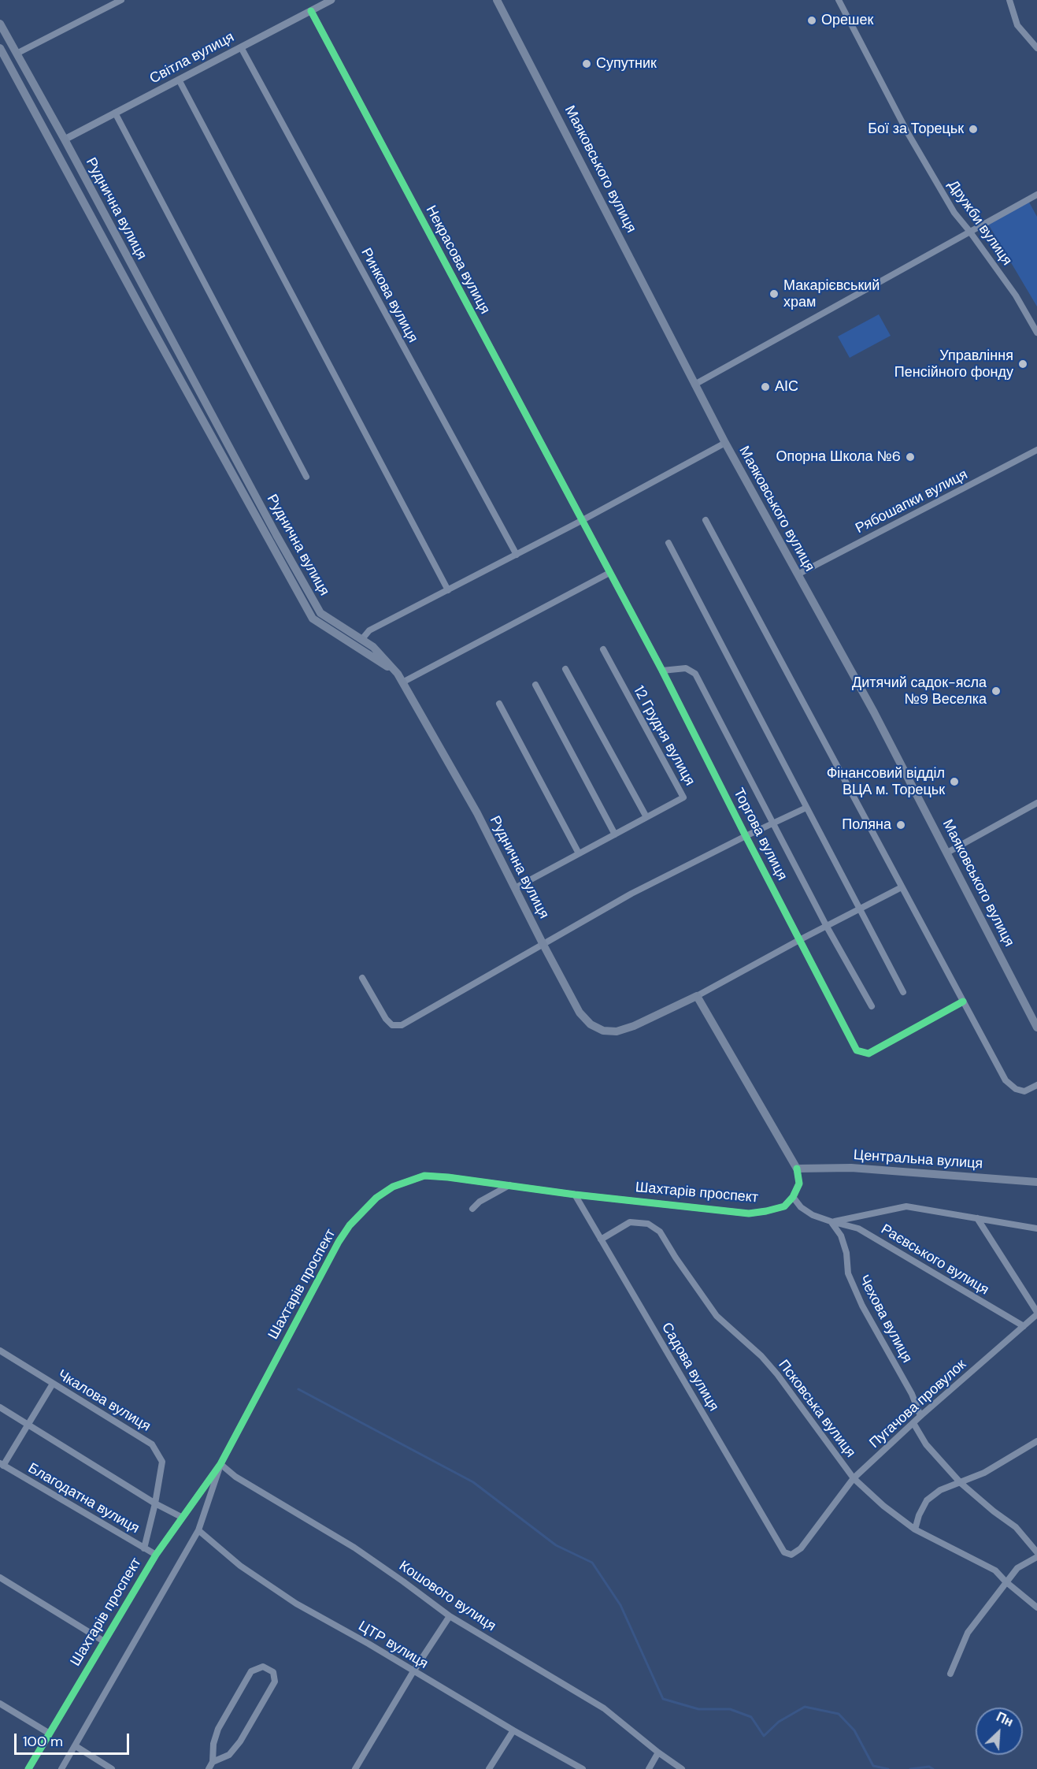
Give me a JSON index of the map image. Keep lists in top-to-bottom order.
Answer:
{
  "streets": {
    "main road": ["Маяковського вулиця", "Руднична вулиця", "Центральна вулиця"],
    "street": [
      "Світла вулиця",
      "Дружби вулиця",
      "Некрасова вулиця",
      "Ринкова вулиця",
      "Рябошапки вулиця",
      "12 Грудня вулиця",
      "Торгова вулиця",
      "Шахтарів проспект",
      "Раєвського вулиця",
      "Чехова вулиця",
      "Садова вулиця",
      "Чкалова вулиця",
      "Пугачова провулок",
      "Псковська вулиця",
      "Благодатна вулиця",
      "Кошового вулиця",
      "ЦТР вулиця"
    ]
  },
  "crossings": [
    ["Світла вулиця", "Руднична вулиця"],
    ["Світла вулиця", "Некрасова вулиця"],
    ["Світла вулиця", "Ринкова вулиця"],
    ["Маяковського вулиця", "Рябошапки вулиця"],
    ["Руднична вулиця", "12 Грудня вулиця"],
    ["Руднична вулиця", "Торгова вулиця"],
    ["Некрасова вулиця", "Торгова вулиця"],
    ["Шахтарів проспект", "Садова вулиця"],
    ["Шахтарів проспект", "Благодатна вулиця"],
    ["Шахтарів проспект", "Кошового вулиця"],
    ["Шахтарів проспект", "ЦТР вулиця"],
    ["Раєвського вулиця", "Чехова вулиця"],
    ["Раєвського вулиця", "Пугачова провулок"],
    ["Чехова вулиця", "Пугачова провулок"],
    ["Садова вулиця", "Пугачова провулок"],
    ["Садова вулиця", "Псковська вулиця"],
    ["Чкалова вулиця", "Благодатна вулиця"],
    ["Пугачова провулок", "Псковська вулиця"]
  ],
  "places": [
    "Орешек",
    "Супутник",
    "Бої за Торецьк",
    "Макарієвський храм",
    "Управління Пенсійного фонду",
    "АІС",
    "Опорна Школа №6",
    "Дитячий садок-ясла №9 Веселка",
    "Фінансовий відділ ВЦА м. Торецьк",
    "Поляна"
  ],
  "scale_bar": "100 m",
  "north": "top right"
}
